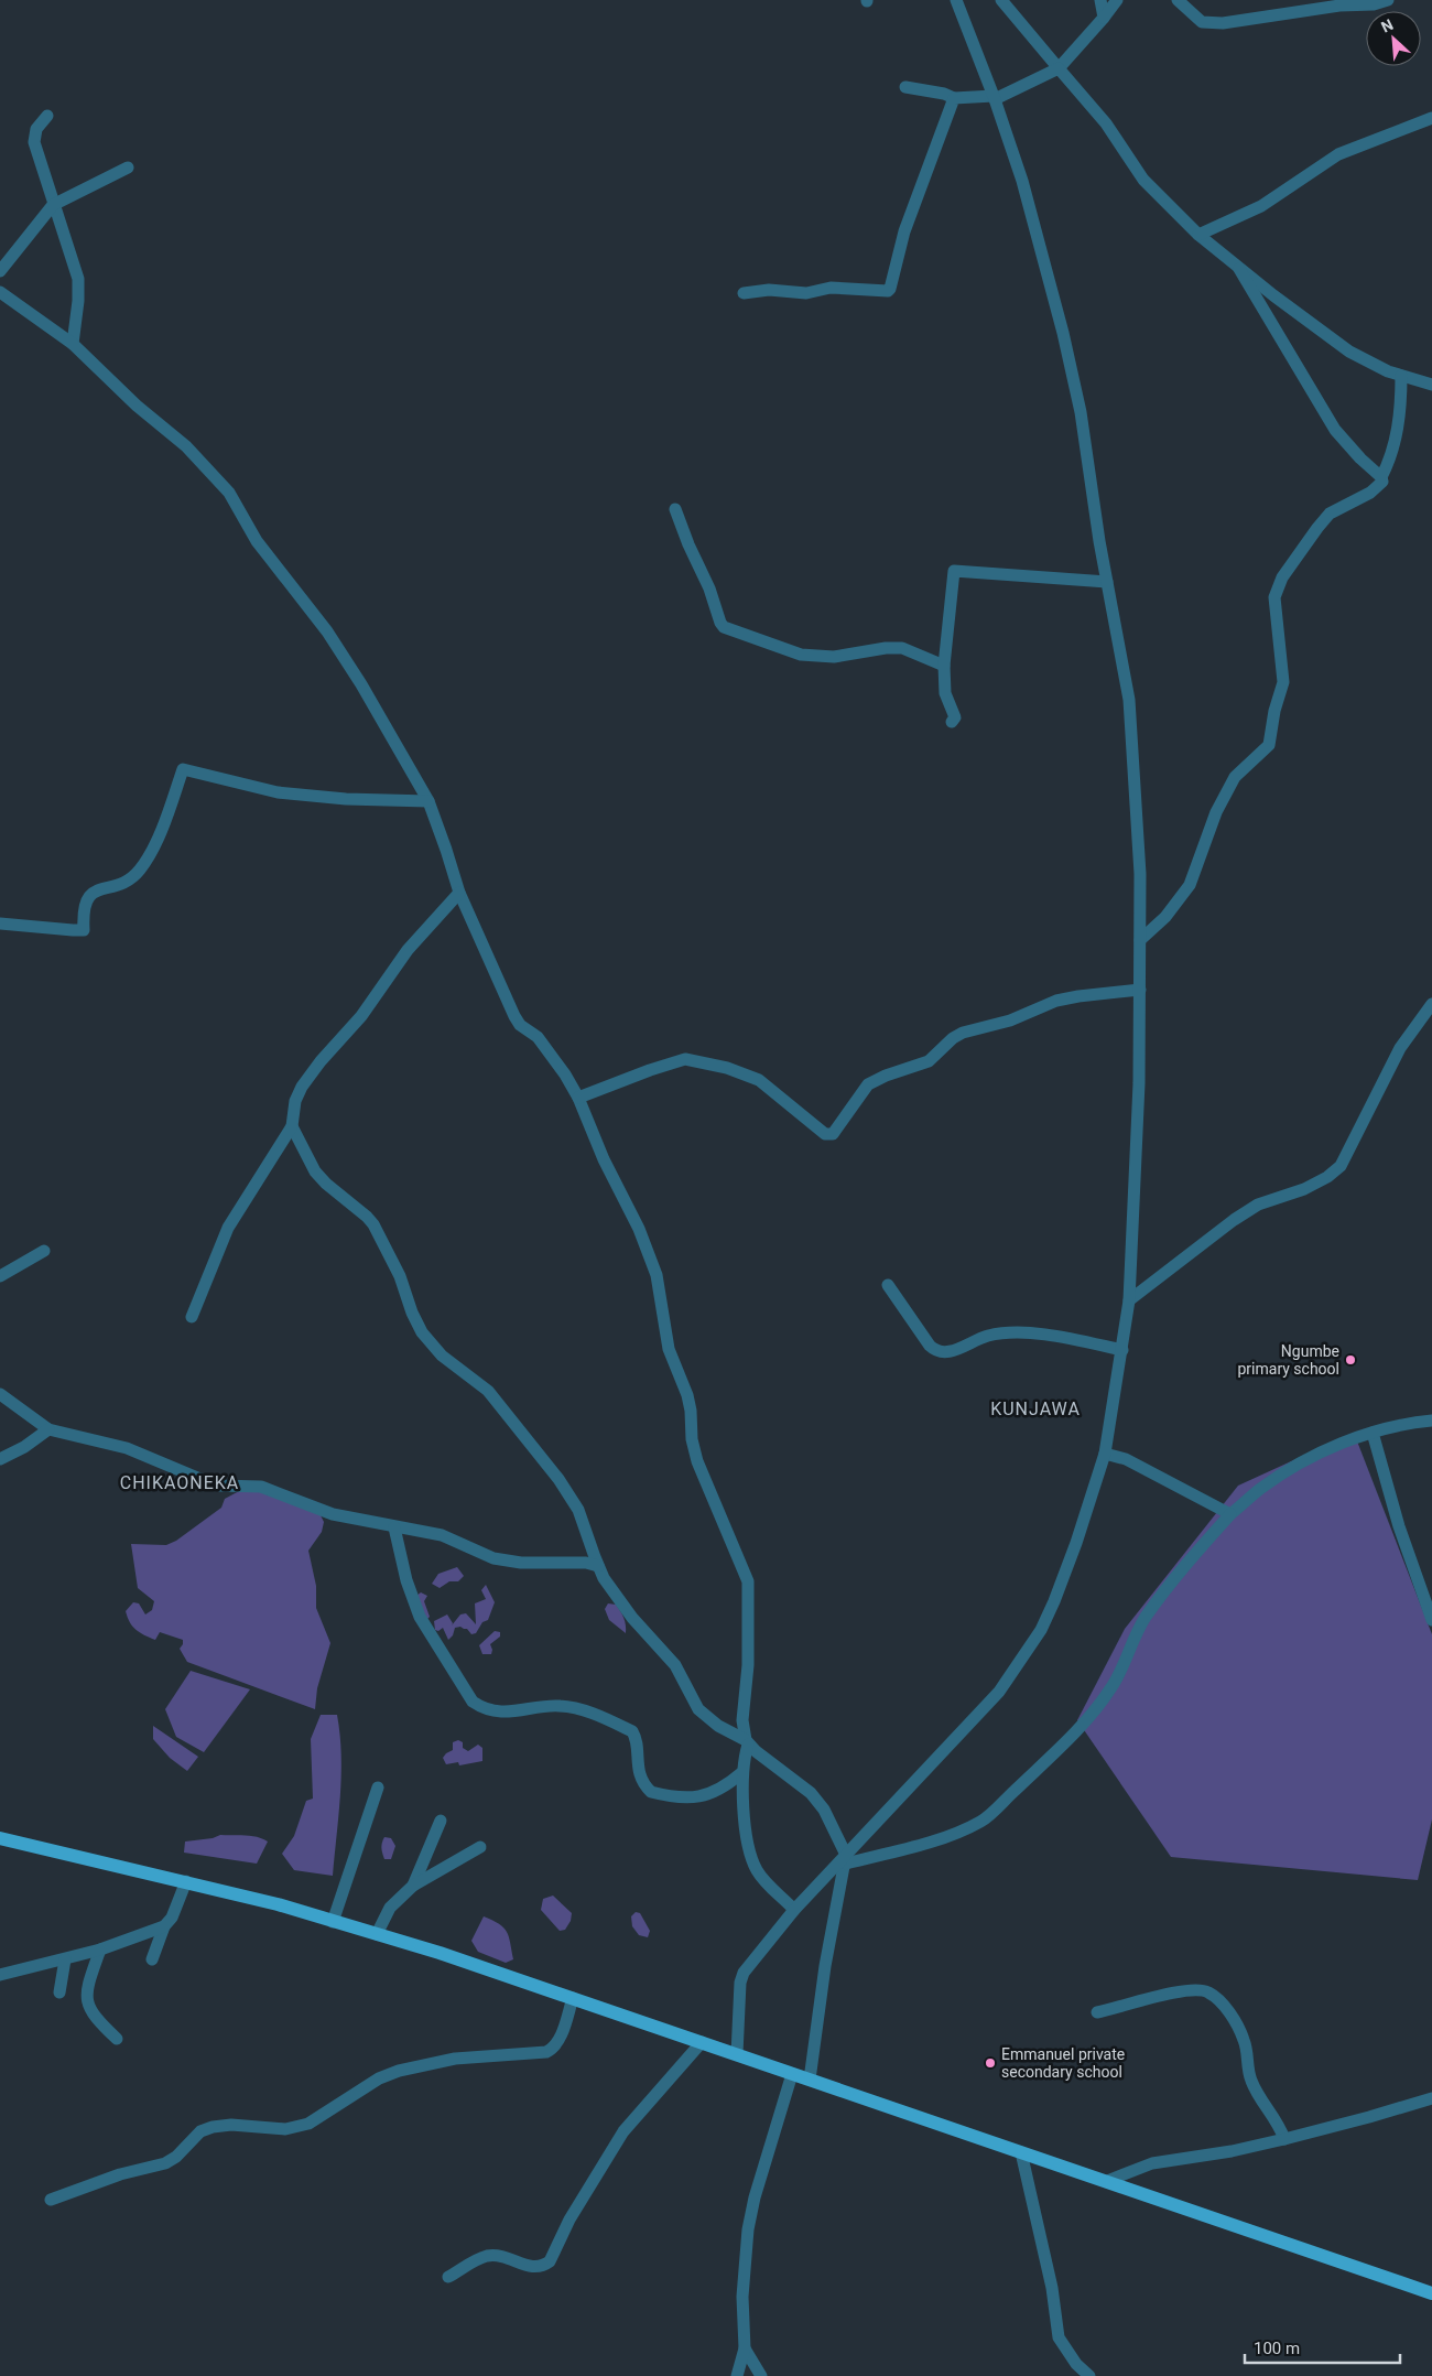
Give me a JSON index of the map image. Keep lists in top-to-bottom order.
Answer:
{
  "districts": ["KUNJAWA", "CHIKAONEKA"],
  "places": ["Ngumbe primary school", "Emmanuel private secondary school"],
  "scale_bar": "100 m",
  "north": "top left"
}
